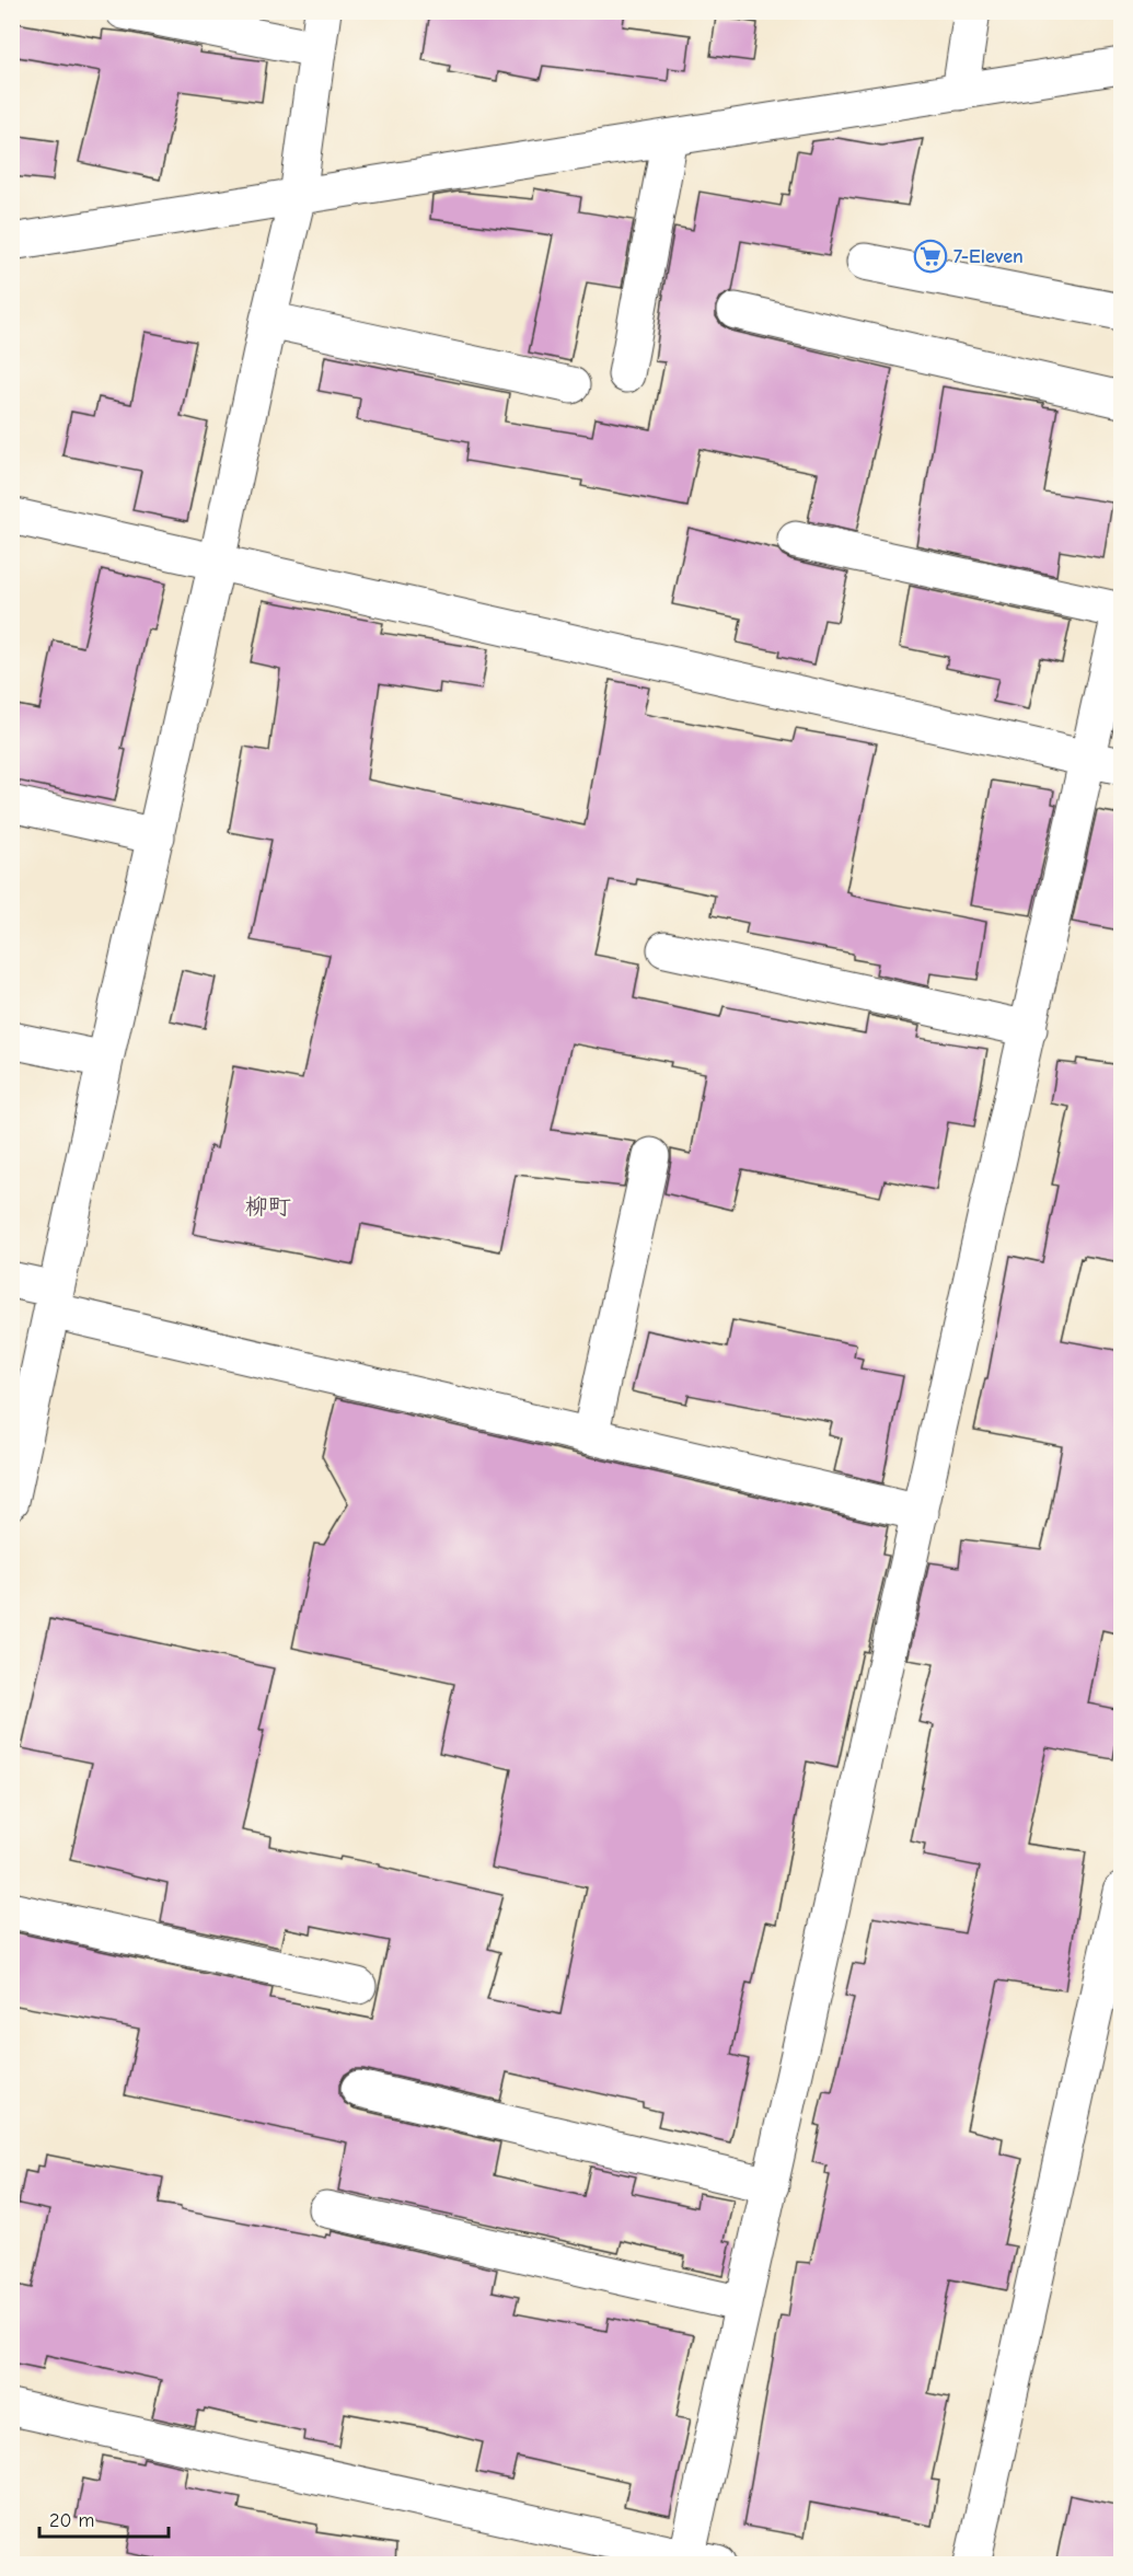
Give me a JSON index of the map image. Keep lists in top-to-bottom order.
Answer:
{
  "districts": ["柳町"],
  "places": {
    "supermarket": ["7-Eleven"]
  },
  "scale_bar": "20 m"
}
